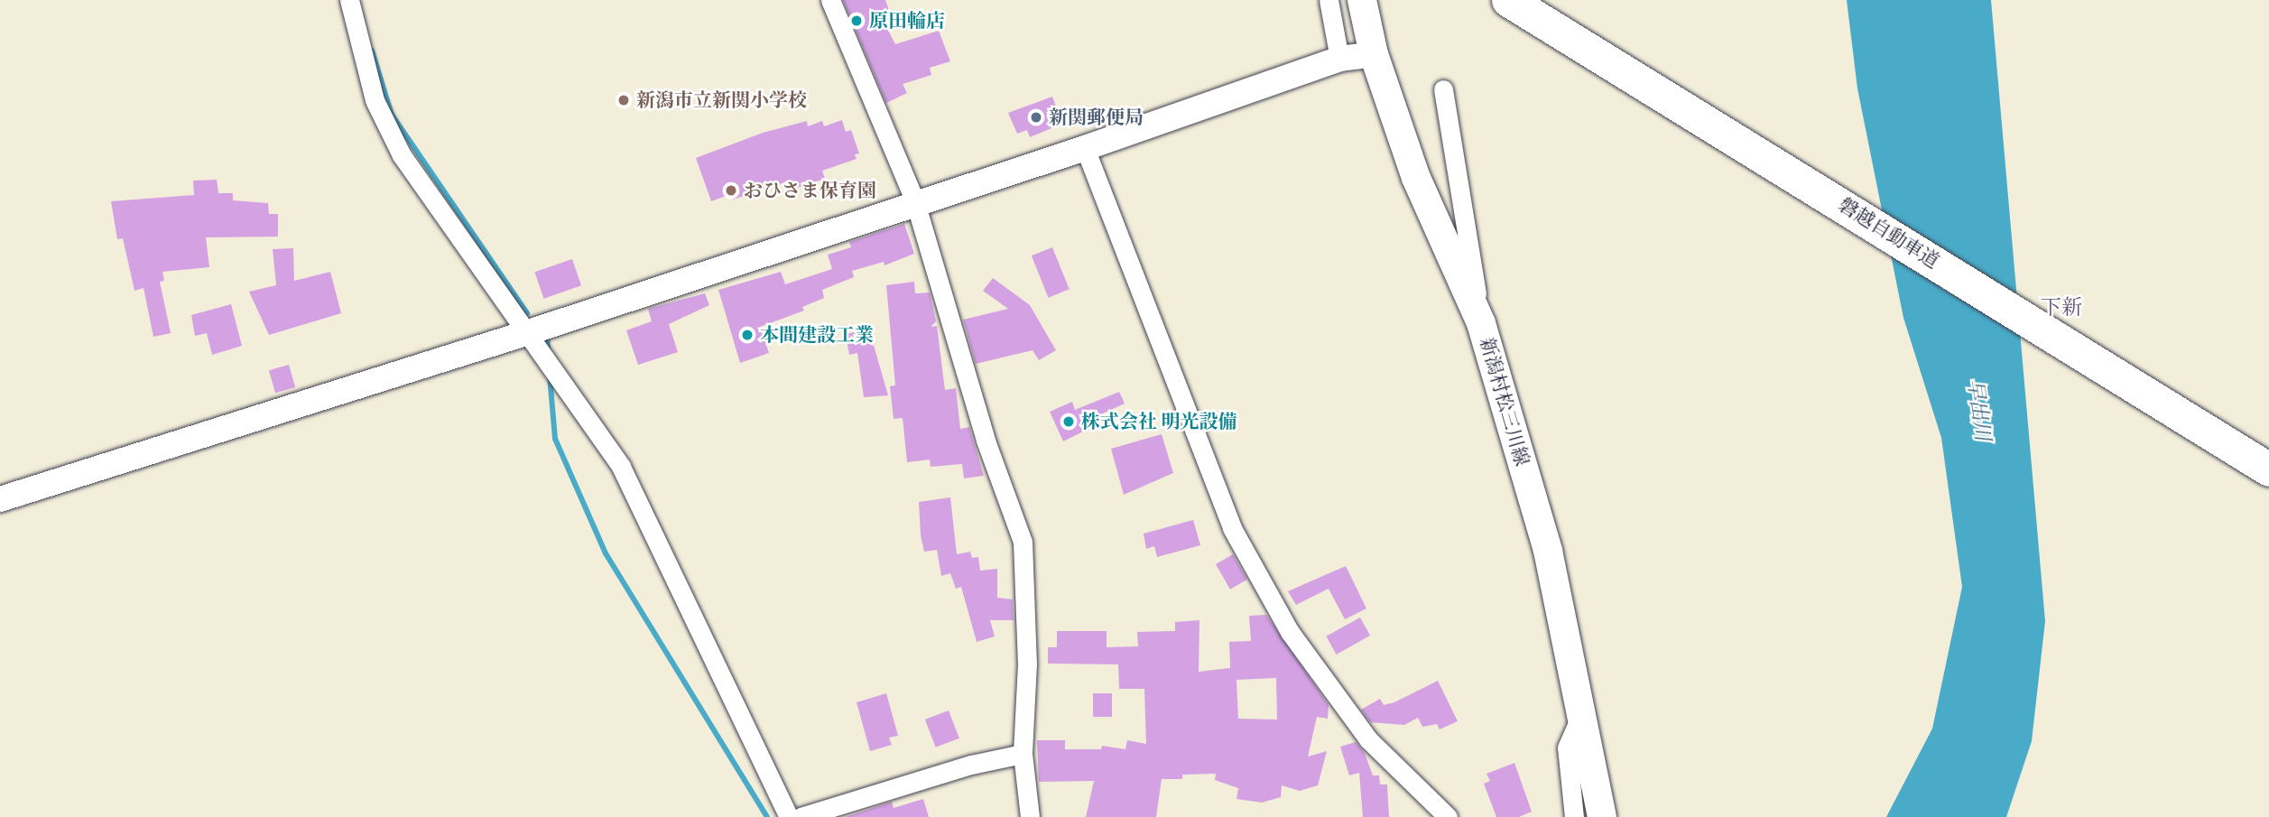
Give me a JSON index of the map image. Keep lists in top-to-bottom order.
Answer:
{
  "streets": {
    "highway": ["磐越自動車道"],
    "main road": ["新潟村松三川線"]
  },
  "districts": ["下新"],
  "water": ["早出川"],
  "places": [
    "原田輪店",
    "新潟市立新関小学校",
    "新関郵便局",
    "おひさま保育園",
    "本間建設工業",
    "株式会社 明光設備"
  ]
}
